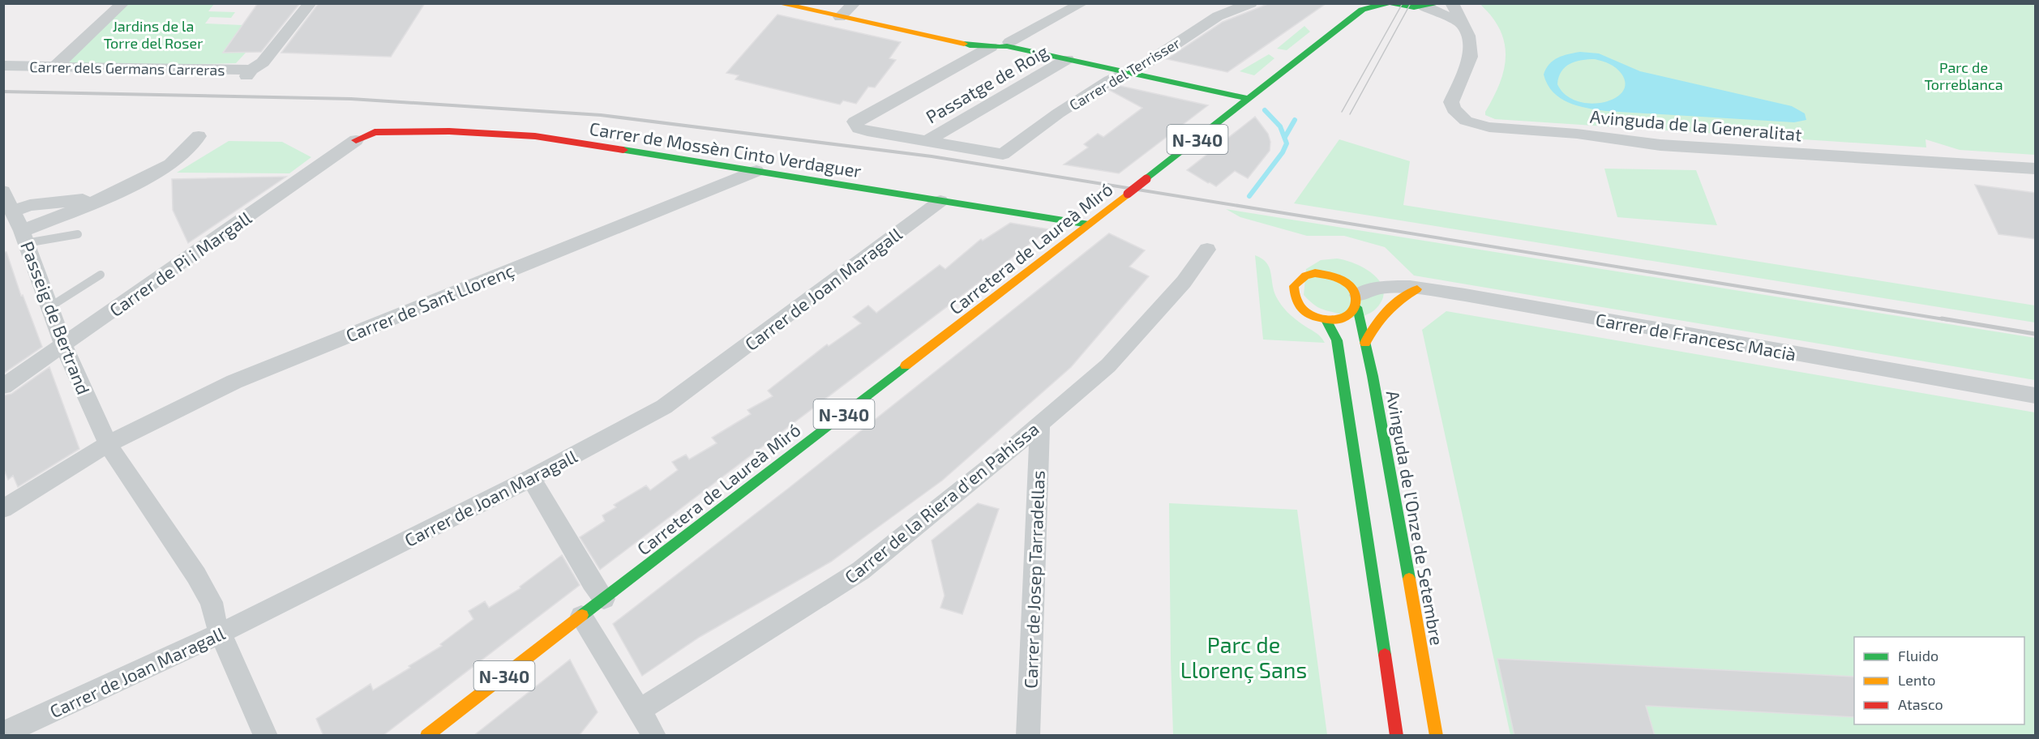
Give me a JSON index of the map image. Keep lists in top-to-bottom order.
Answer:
{
  "streets": {
    "main road": [
      "N-340",
      "Carrer de Mossèn Cinto Verdaguer",
      "Carretera de Laureà Miró",
      "Avinguda de l'Onze de Setembre"
    ],
    "street": [
      "Carrer dels Germans Carreras",
      "Carrer del Terrisser",
      "Passatge de Roig",
      "Avinguda de la Generalitat",
      "Carrer de Pi i Margall",
      "Carrer de Joan Maragall",
      "Carrer de Sant Llorenç",
      "Passeig de Bertrand",
      "Carrer de Francesc Macià",
      "Carrer de la Riera d'en Pahissa",
      "Carrer de Josep Tarradellas"
    ]
  },
  "crossings": [
    ["Carrer del Terrisser", "Passatge de Roig"],
    ["N-340", "Carretera de Laureà Miró"],
    ["Carrer de Mossèn Cinto Verdaguer", "Carretera de Laureà Miró"],
    ["Carrer de Mossèn Cinto Verdaguer", "Carrer de Pi i Margall"],
    ["Carrer de Mossèn Cinto Verdaguer", "Carrer de Joan Maragall"],
    ["Carrer de Mossèn Cinto Verdaguer", "Carrer de Sant Llorenç"],
    ["Carrer de Pi i Margall", "Passeig de Bertrand"],
    ["Carrer de Joan Maragall", "Passeig de Bertrand"],
    ["Carrer de Sant Llorenç", "Passeig de Bertrand"],
    ["Carrer de Francesc Macià", "Avinguda de l'Onze de Setembre"],
    ["Carrer de la Riera d'en Pahissa", "Carrer de Josep Tarradellas"]
  ],
  "parks": ["Jardins de la Torre del Roser", "Parc de Torreblanca", "Parc de Llorenç Sans"],
  "legend": ["Fluido", "Lento", "Atasco"]
}
